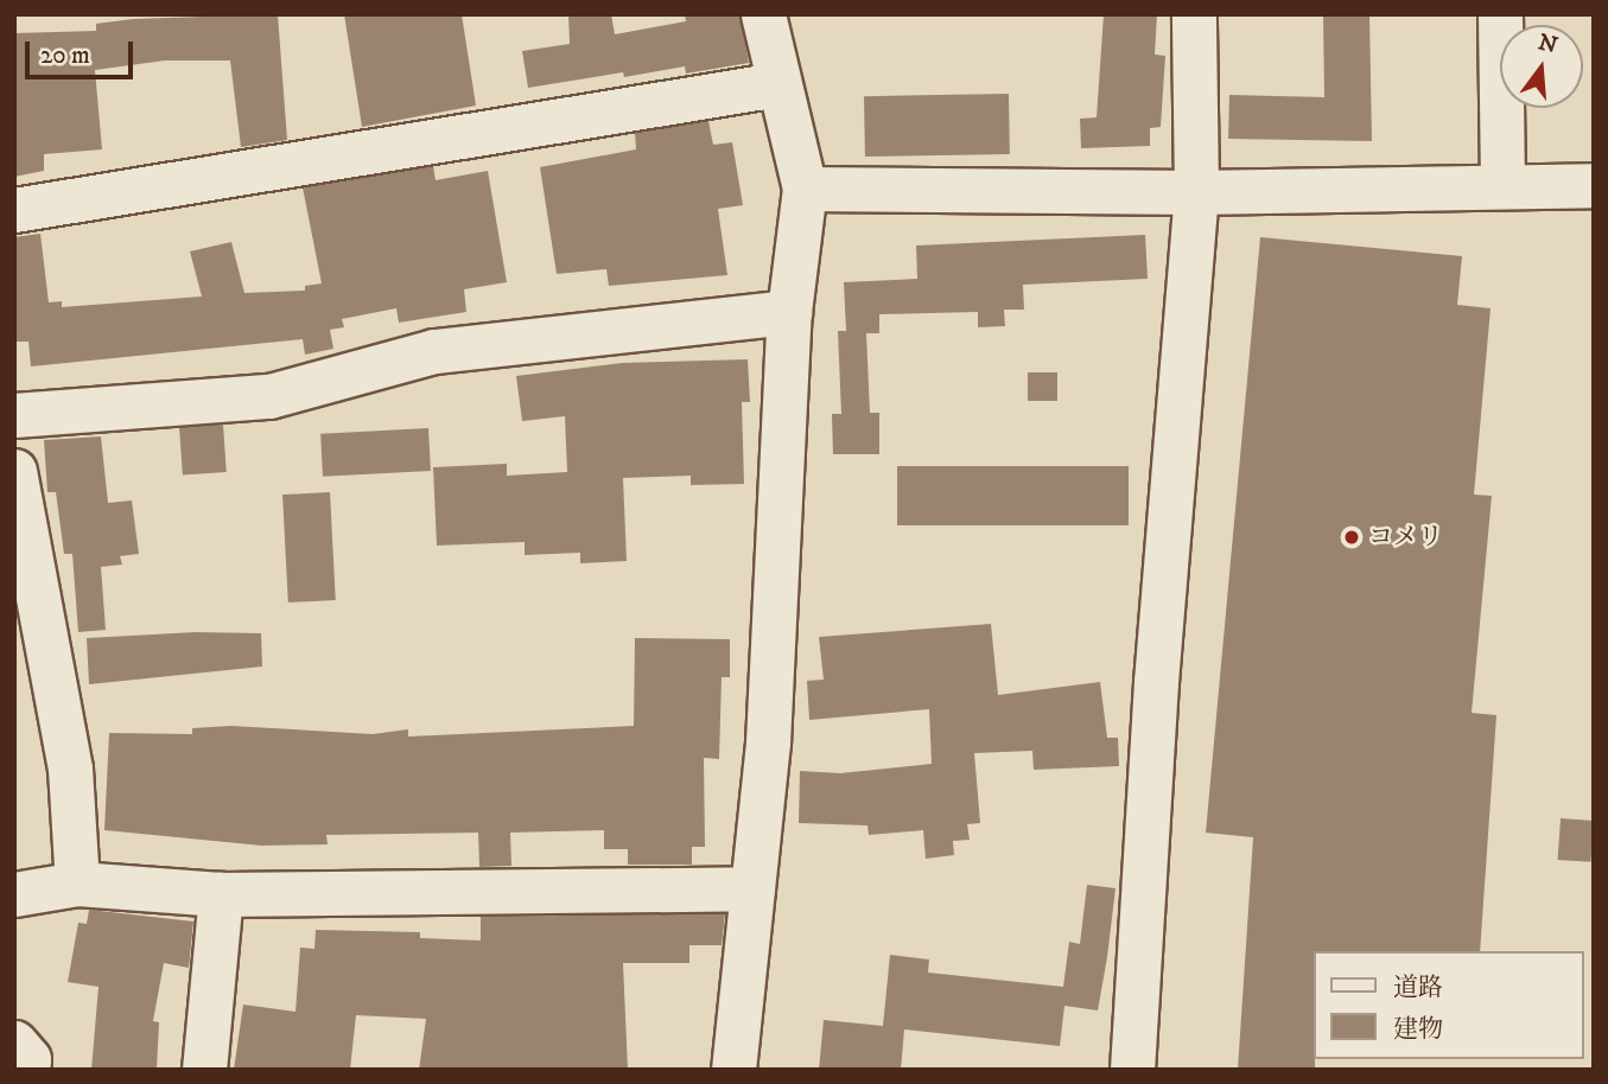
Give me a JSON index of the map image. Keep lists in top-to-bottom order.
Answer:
{
  "places": ["コメリ"],
  "legend": ["道路", "建物"],
  "scale_bar": "20 m",
  "north": "top"
}
